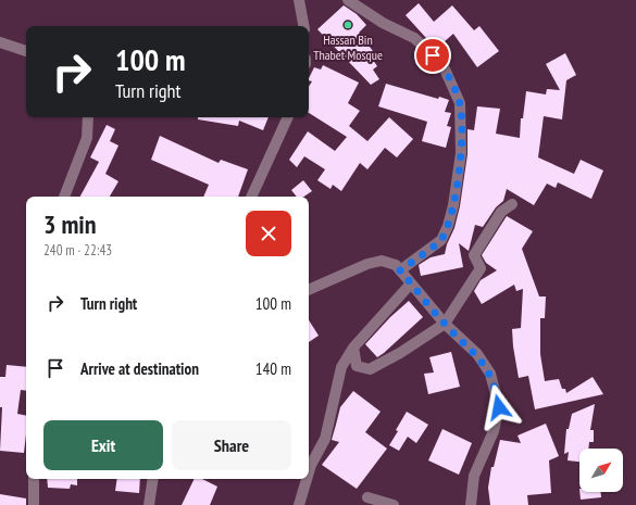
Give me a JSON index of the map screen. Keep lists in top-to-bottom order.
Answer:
{
  "places": ["Hassan Bin Thabet Mosque"],
  "north": "top right",
  "page": {
    "turn": ["100 m", "Turn right"],
    "heading": ["3 min", "240 m · 22:43"],
    "list": [
      {
        "name": "Turn right",
        "value": "100 m"
      },
      {
        "name": "Arrive at destination",
        "value": "140 m"
      }
    ],
    "buttons": ["Exit", "Share"]
  }
}
